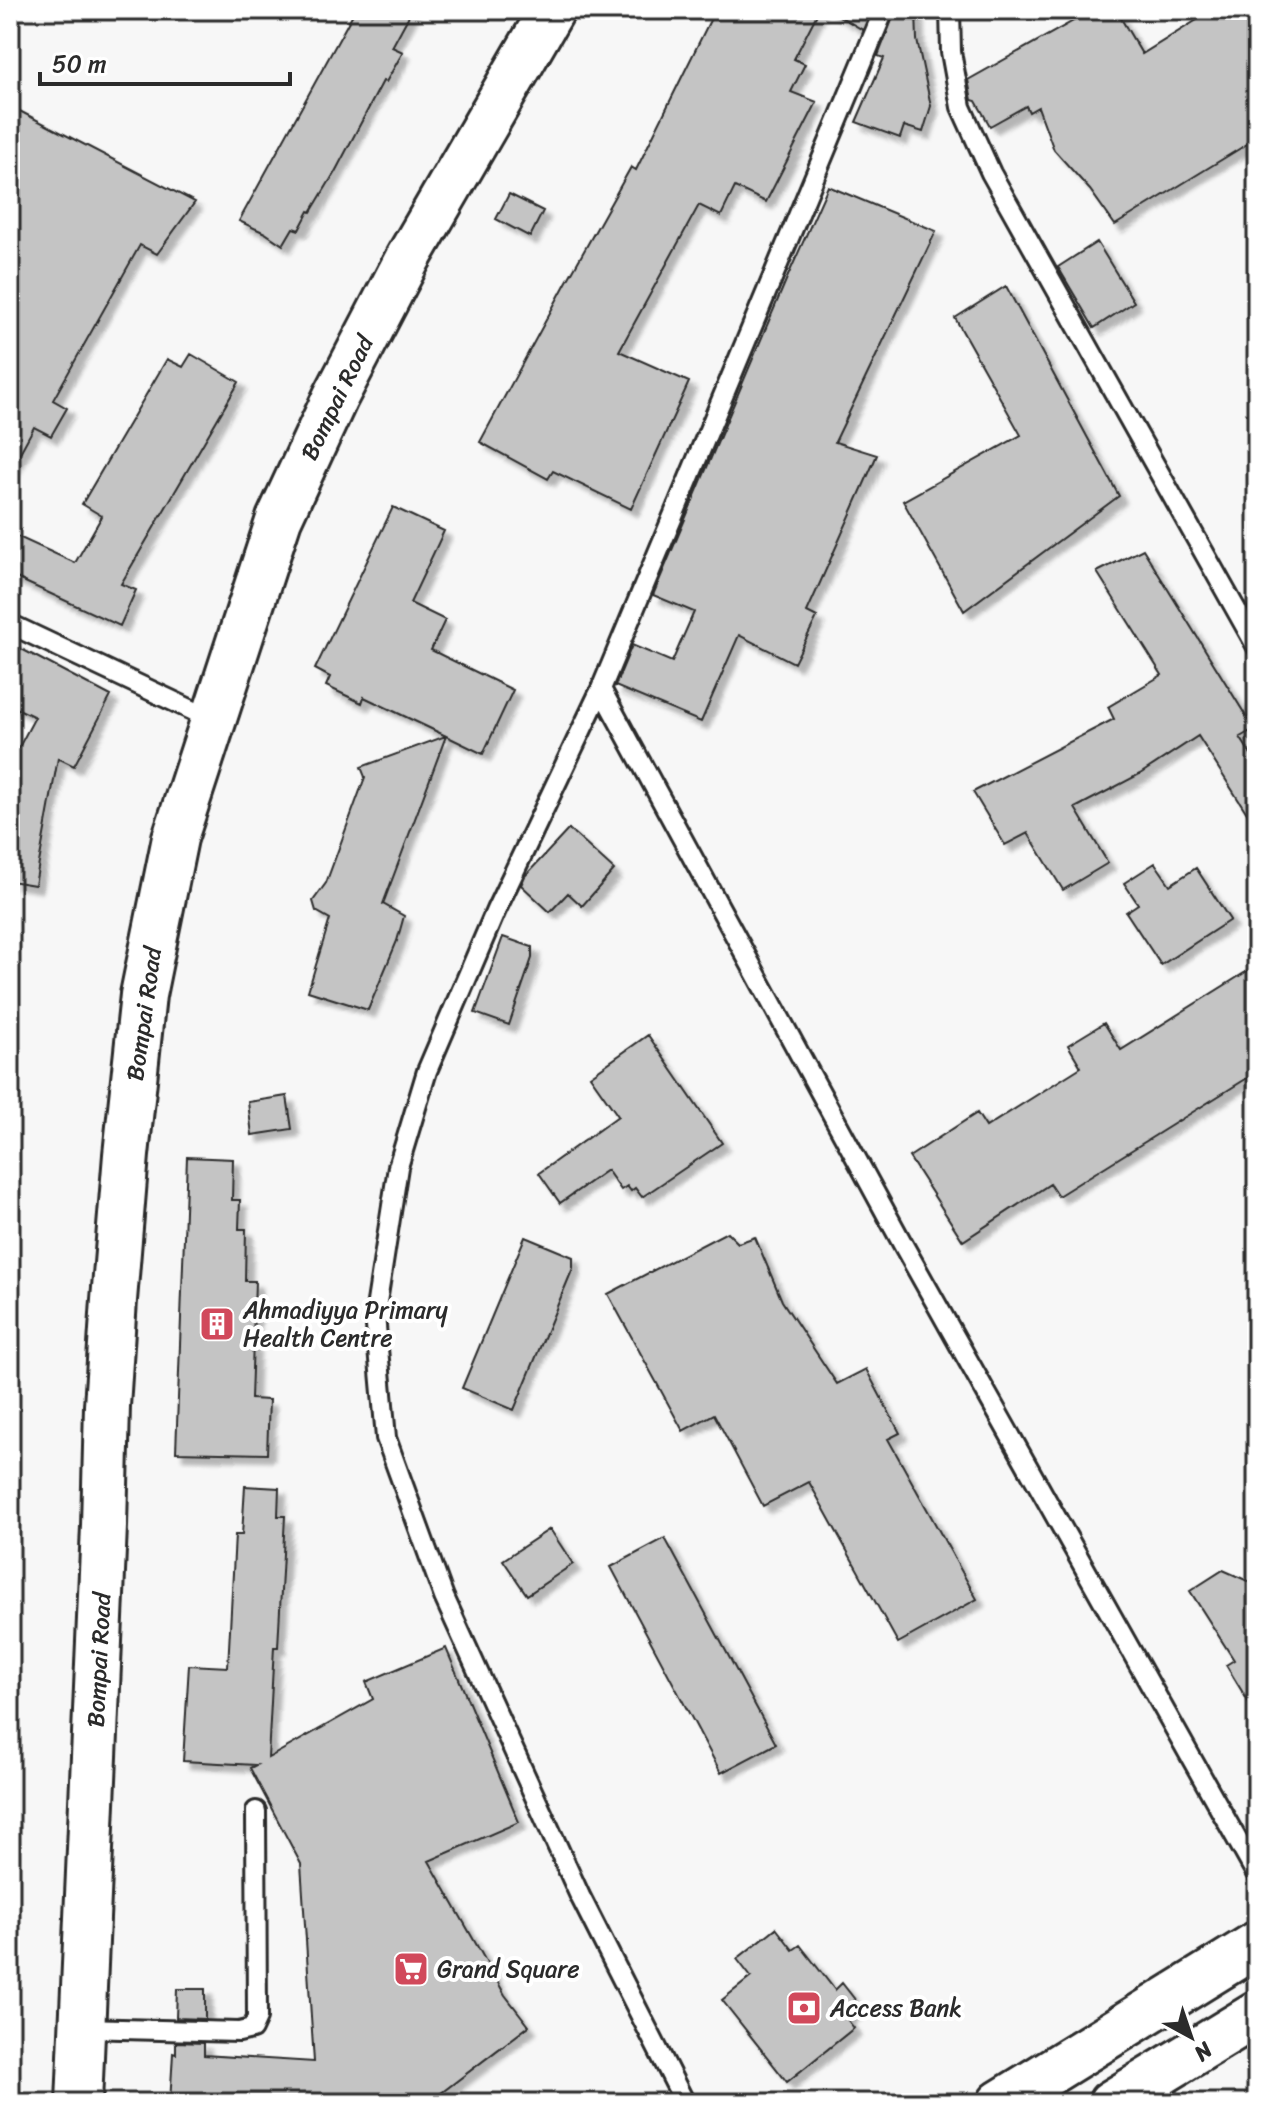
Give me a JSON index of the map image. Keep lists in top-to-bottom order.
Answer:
{
  "streets": {
    "main road": ["Bompai Road"]
  },
  "places": {
    "building": ["Ahmadiyya Primary Health Centre"],
    "supermarket": ["Grand Square"],
    "bank": ["Access Bank"]
  },
  "scale_bar": "50 m",
  "north": "bottom right"
}
